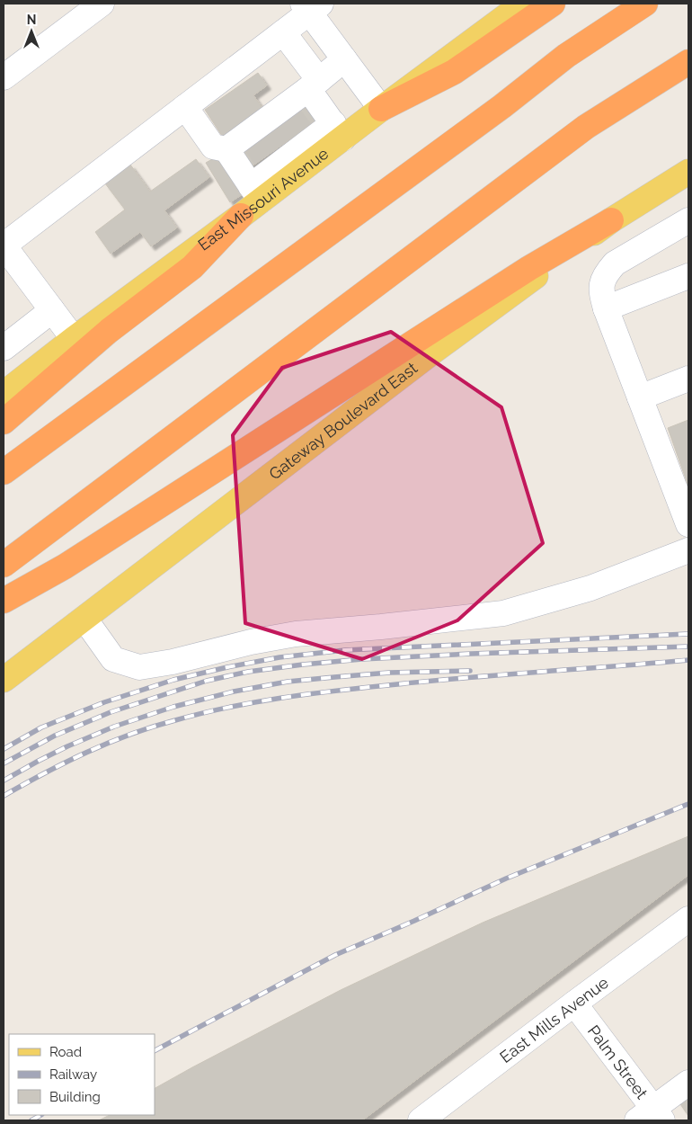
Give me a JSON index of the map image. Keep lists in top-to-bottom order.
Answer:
{
  "streets": {
    "main road": ["East Missouri Avenue", "Gateway Boulevard East"],
    "street": ["East Mills Avenue", "Palm Street"]
  },
  "crossings": [
    ["East Mills Avenue", "Palm Street"]
  ],
  "legend": ["Road", "Railway", "Building"],
  "north": "top"
}
